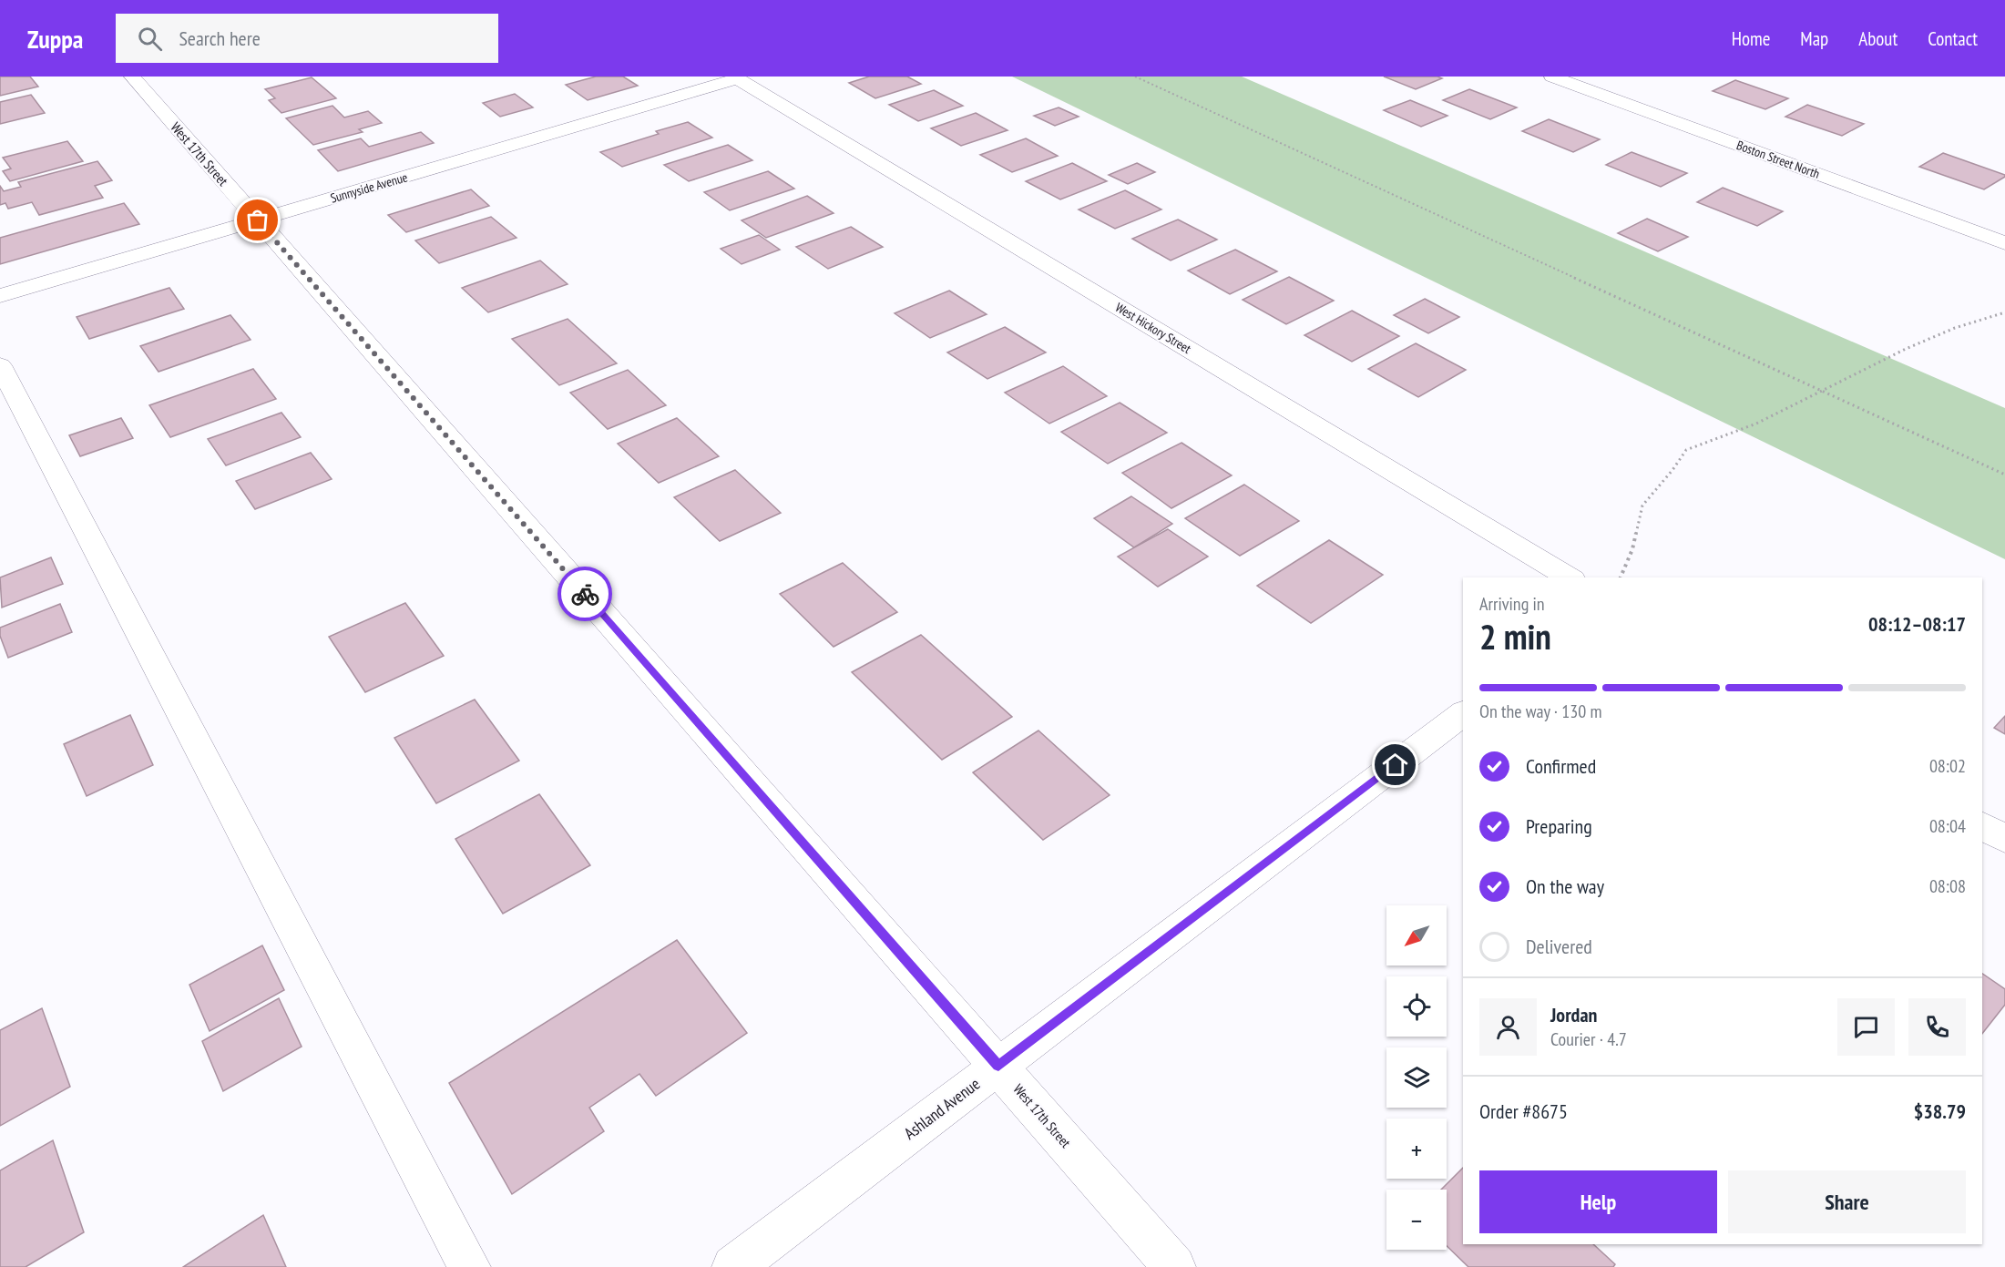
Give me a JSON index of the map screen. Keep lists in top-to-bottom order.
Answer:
{
  "streets": {
    "street": [
      "West 17th Street",
      "Boston Street North",
      "Sunnyside Avenue",
      "West Hickory Street",
      "Ashland Avenue"
    ]
  },
  "crossings": [
    ["West 17th Street", "Sunnyside Avenue"],
    ["West 17th Street", "Ashland Avenue"],
    ["Sunnyside Avenue", "West Hickory Street"]
  ],
  "north": "bottom left",
  "page": {
    "header": "Zuppa",
    "search": "Search here",
    "nav": [
      "Home",
      "Map",
      "About",
      "Contact"
    ],
    "heading": ["2 min", "Arriving in", "08:12–08:17"],
    "panel": [
      "Jordan",
      "Courier · 4.7",
      "Order #8675",
      "$38.79"
    ],
    "bar": "On the way · 130 m",
    "list": [
      ["Confirmed", "08:02"],
      ["Preparing", "08:04"],
      ["On the way", "08:08"],
      "Delivered"
    ],
    "map_buttons": ["+", "−"],
    "buttons": ["Help", "Share"]
  }
}
